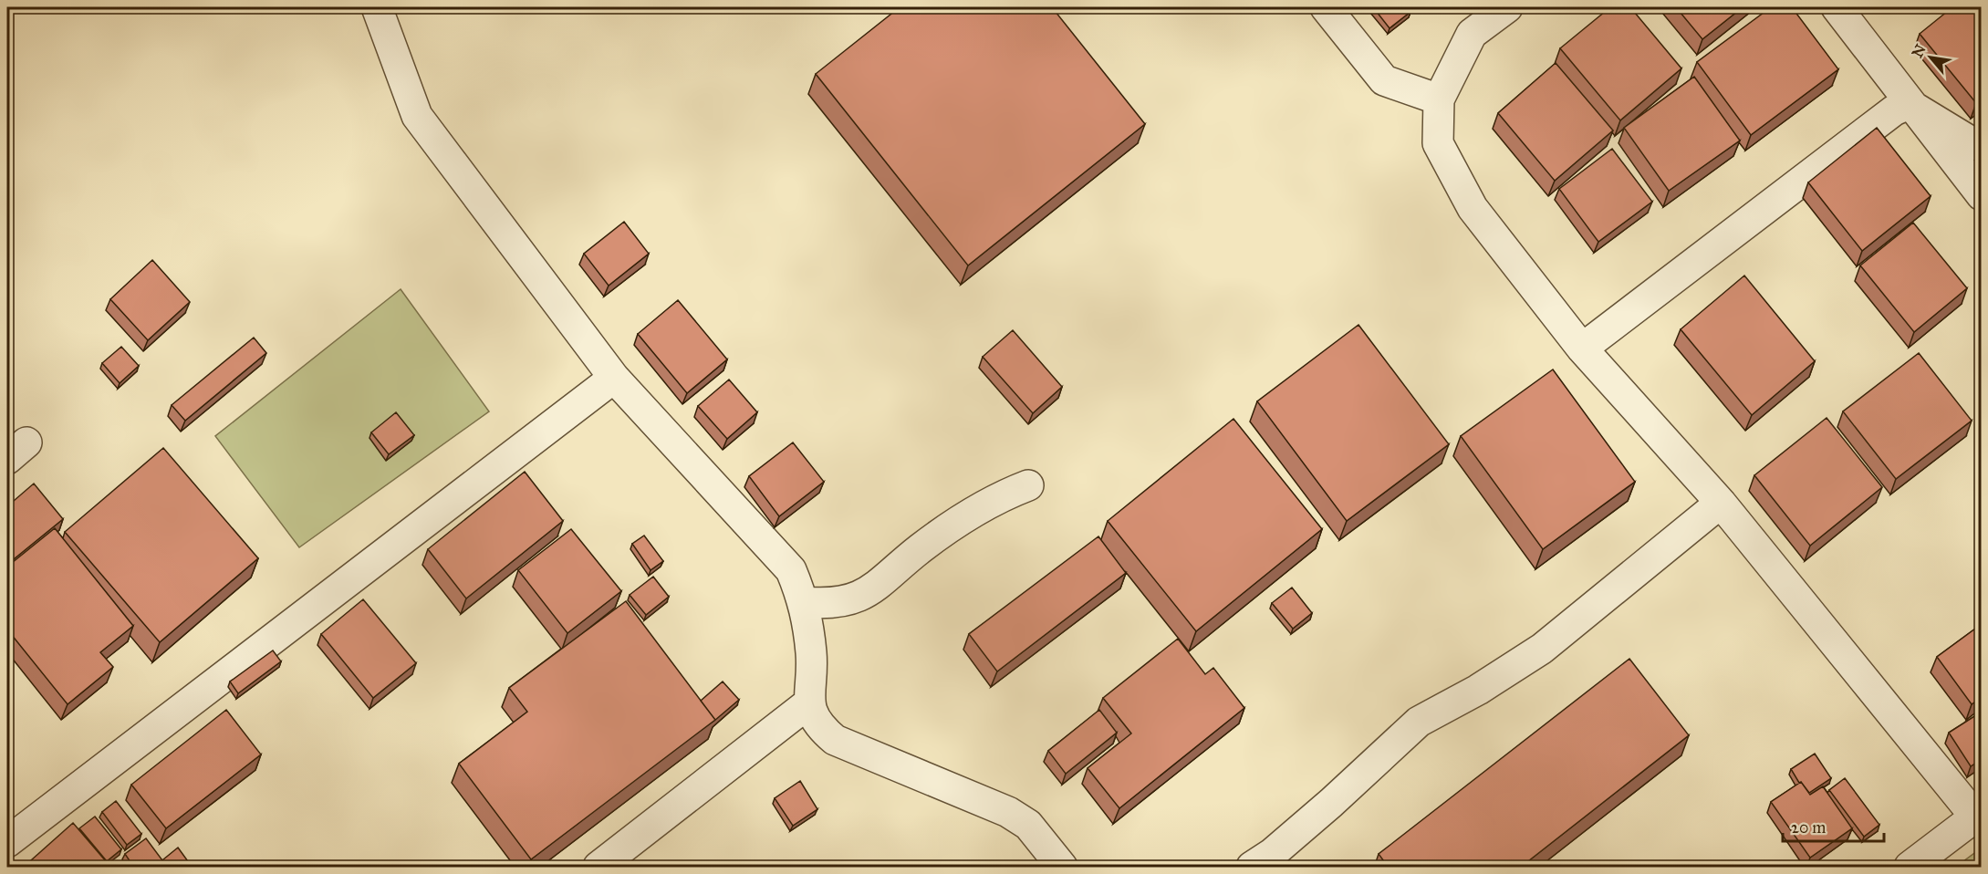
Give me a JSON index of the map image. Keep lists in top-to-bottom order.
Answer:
{
  "scale_bar": "20 m",
  "north": "top left"
}
